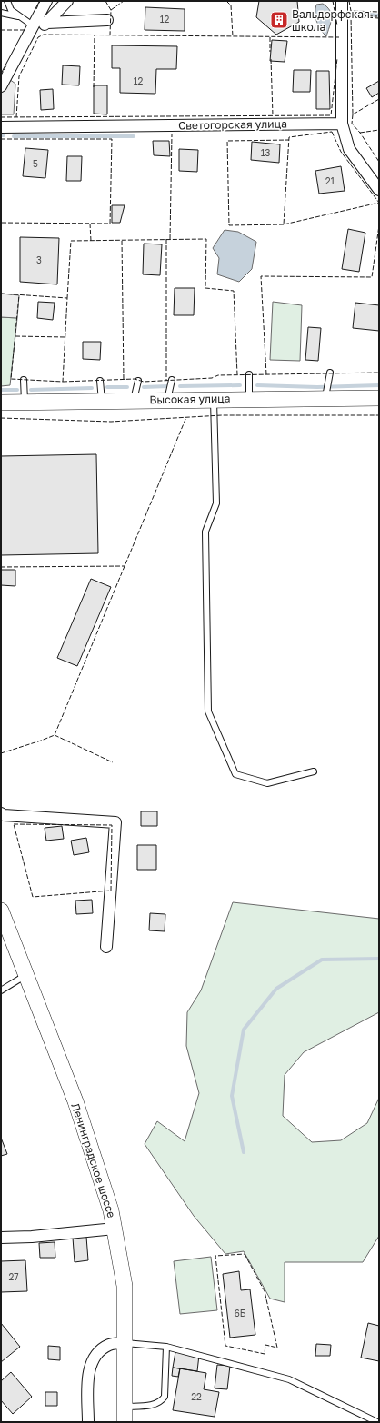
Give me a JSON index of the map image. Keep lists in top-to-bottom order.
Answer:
{
  "streets": {
    "main road": ["Высокая улица", "Ленинградское шоссе"],
    "street": ["Светогорская улица"]
  },
  "places": {
    "building": ["Вальдорфская школа"]
  },
  "house_numbers": [
    "12",
    "12",
    "13",
    "5",
    "21",
    "3",
    "27",
    "6Б",
    "22"
  ]
}
